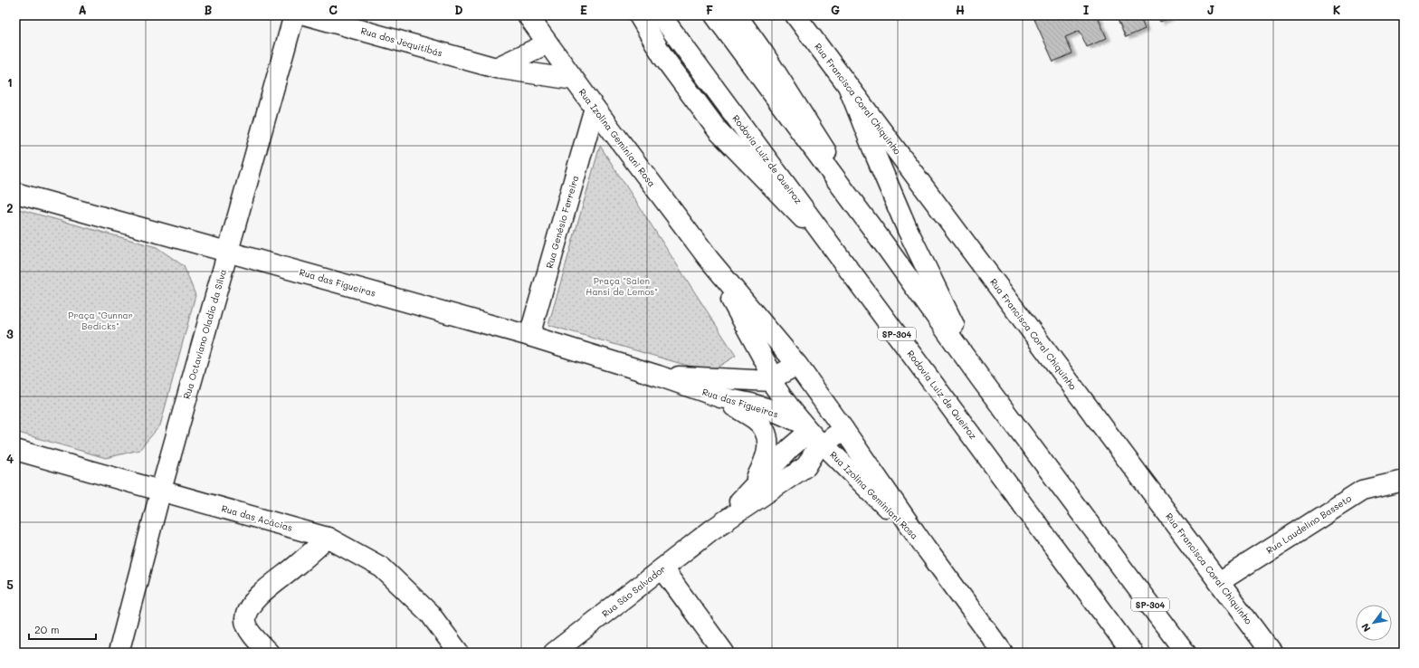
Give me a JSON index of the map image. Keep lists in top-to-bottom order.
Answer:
{
  "streets": {
    "main road": [
      "Rua dos Jequitibás",
      "Rua Francisca Coral Chiquinho",
      "Rua Izolina Geminiani Rosa",
      "Rodovia Luiz de Queiroz",
      "Rua Genésio Ferreira",
      "Rua das Figueiras",
      "Rua Octaviano Oladio da Silva",
      "SP-304",
      "Rua das Acácias",
      "Rua Laudelino Basseto",
      "Rua São Salvador"
    ]
  },
  "crossings": [
    ["Rua dos Jequitibás", "Rua Izolina Geminiani Rosa"],
    ["Rua Francisca Coral Chiquinho", "Rua Laudelino Basseto"],
    ["Rua Izolina Geminiani Rosa", "Rua Genésio Ferreira"],
    ["Rua Izolina Geminiani Rosa", "Rua das Figueiras"],
    ["Rua Izolina Geminiani Rosa", "Rua São Salvador"],
    ["Rua Genésio Ferreira", "Rua das Figueiras"],
    ["Rua das Figueiras", "Rua Octaviano Oladio da Silva"],
    ["Rua das Figueiras", "Rua São Salvador"],
    ["Rua Octaviano Oladio da Silva", "Rua das Acácias"]
  ],
  "parks": ["Praça \"Salen Hansi de Lemos\"", "Praça \"Gunnar Bedicks\""],
  "scale_bar": "20 m",
  "north": "bottom left",
  "grid": {
    "columns": [
      "A",
      "B",
      "C",
      "D",
      "E",
      "F",
      "G",
      "H",
      "I",
      "J",
      "K"
    ],
    "rows": [
      "1",
      "2",
      "3",
      "4",
      "5"
    ]
  }
}
